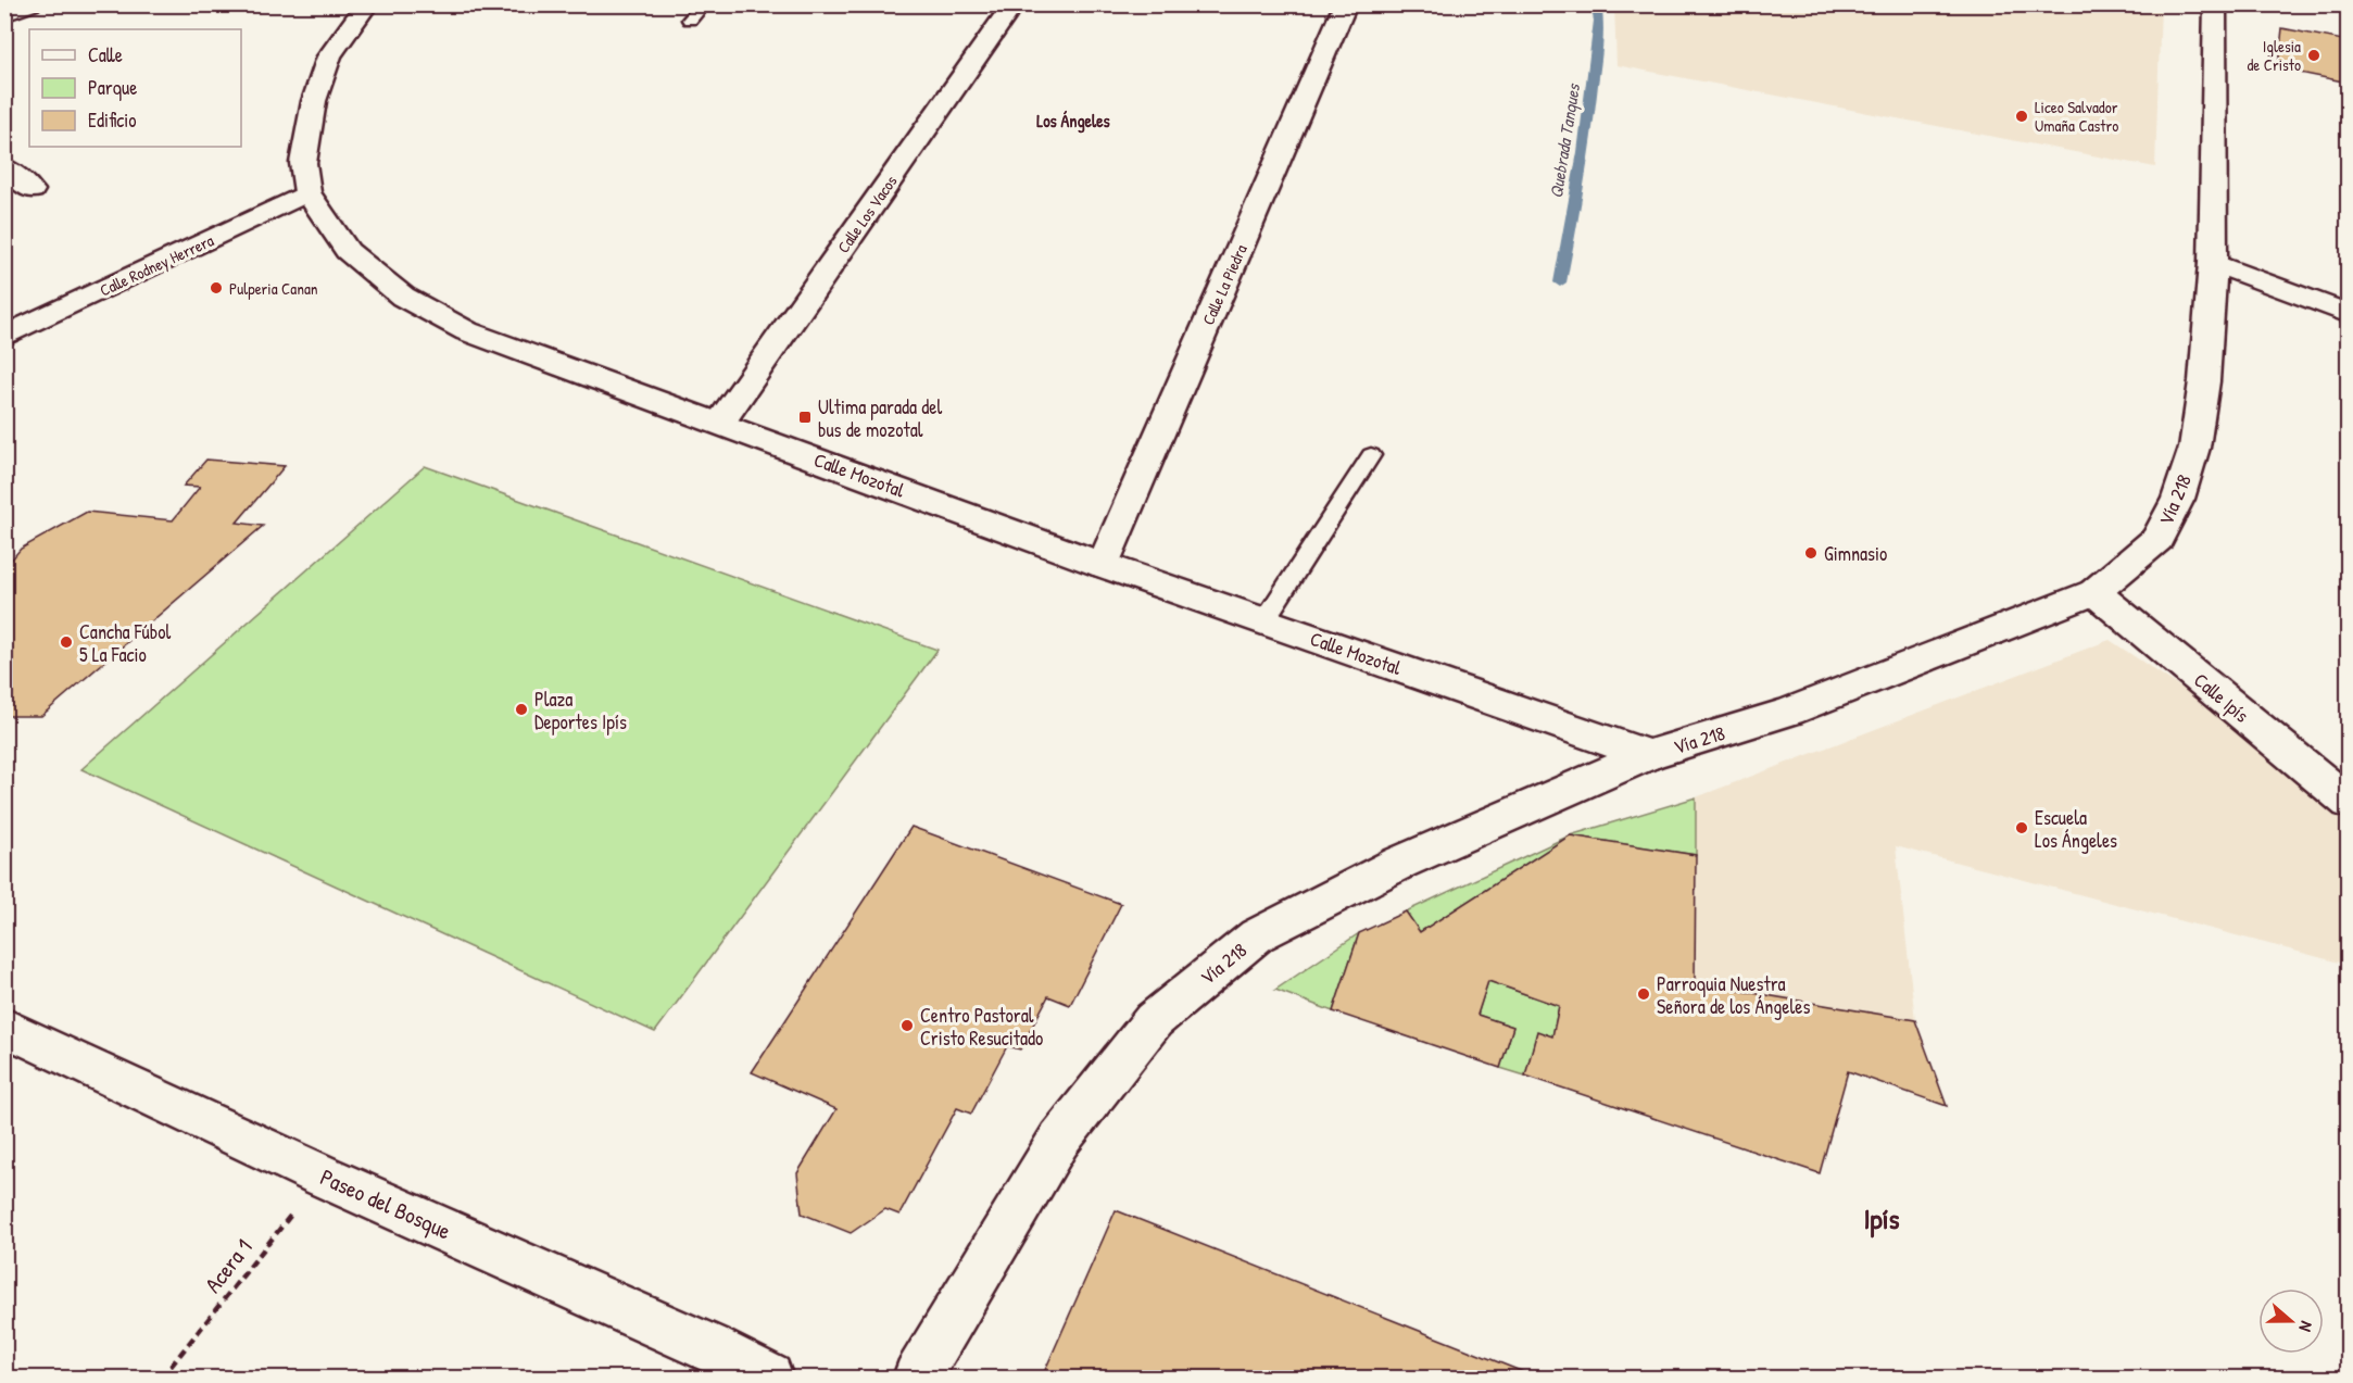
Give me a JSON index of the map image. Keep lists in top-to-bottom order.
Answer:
{
  "streets": {
    "street": [
      "Calle Los Vacos",
      "Calle Rodney Herrera",
      "Calle La Piedra",
      "Calle Mozotal",
      "Vía 218",
      "Calle Ipís",
      "Paseo del Bosque"
    ],
    "path": ["Acera 1"]
  },
  "crossings": [
    ["Calle Los Vacos", "Calle Mozotal"],
    ["Calle Rodney Herrera", "Calle Mozotal"],
    ["Calle La Piedra", "Calle Mozotal"],
    ["Calle Mozotal", "Vía 218"],
    ["Vía 218", "Calle Ipís"],
    ["Paseo del Bosque", "Acera 1"]
  ],
  "districts": ["Los Ángeles", "Ipís"],
  "water": ["Quebrada Tanques"],
  "places": {
    "other": [
      "Iglesia de Cristo",
      "Liceo Salvador Umaña Castro",
      "Pulperia Canan",
      "Gimnasio",
      "Cancha Fúbol 5 La Facio",
      "Plaza Deportes Ipís",
      "Escuela Los Ángeles",
      "Parroquia Nuestra Señora de los Ángeles",
      "Centro Pastoral Cristo Resucitado"
    ],
    "transit": ["Ultima parada del bus de mozotal"]
  },
  "legend": ["Calle", "Parque", "Edificio"],
  "north": "right"
}
